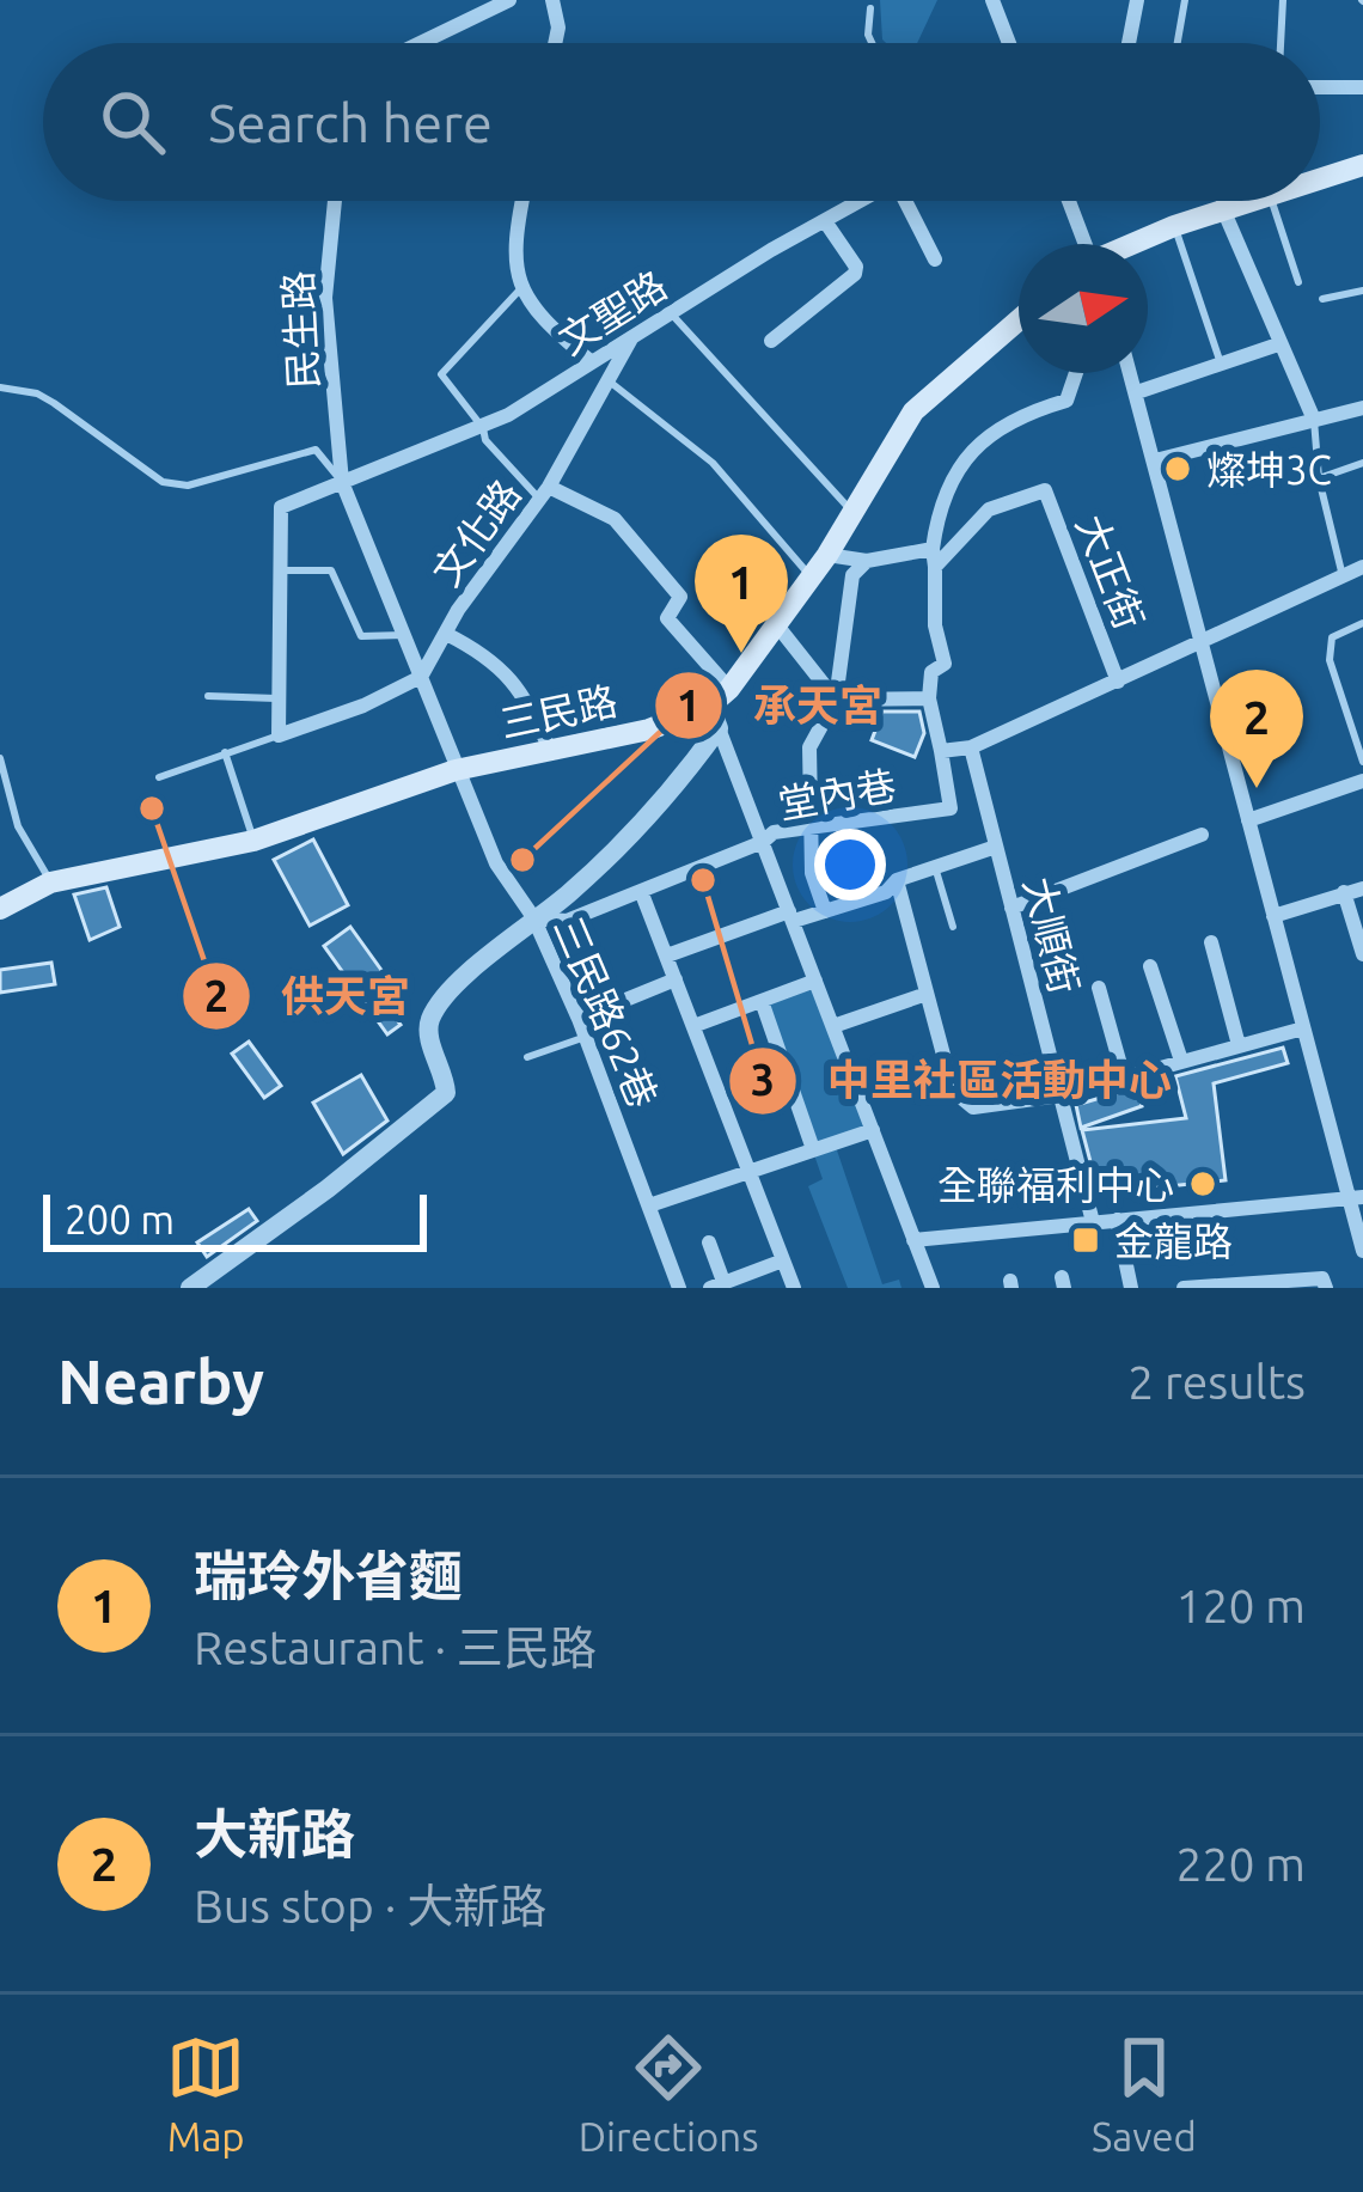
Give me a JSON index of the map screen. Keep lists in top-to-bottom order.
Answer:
{
  "streets": {
    "main road": ["三民路"],
    "street": [
      "文聖路",
      "民生路",
      "文化路",
      "大正街",
      "堂內巷",
      "大順街",
      "三民路62巷"
    ]
  },
  "crossings": [
    ["文聖路", "民生路"],
    ["文聖路", "文化路"],
    ["民生路", "文化路"],
    ["三民路", "三民路62巷"],
    ["堂內巷", "三民路62巷"]
  ],
  "places": {
    "other": [
      "燦坤3C",
      "供天宮",
      "承天宮",
      "中里社區活動中心",
      "全聯福利中心"
    ],
    "transit": ["金龍路"]
  },
  "scale_bar": "200 m",
  "north": "right",
  "page": {
    "search": "Search here",
    "pins": ["1", "2"],
    "scale": "200 m",
    "heading": ["Nearby", "2 results"],
    "list": [
      {
        "mark": "1",
        "name": "瑞玲外省麵",
        "note": "Restaurant · 三民路",
        "value": "120 m"
      },
      {
        "mark": "2",
        "name": "大新路",
        "note": "Bus stop · 大新路",
        "value": "220 m"
      }
    ],
    "nav": ["Map", "Directions", "Saved"]
  }
}
